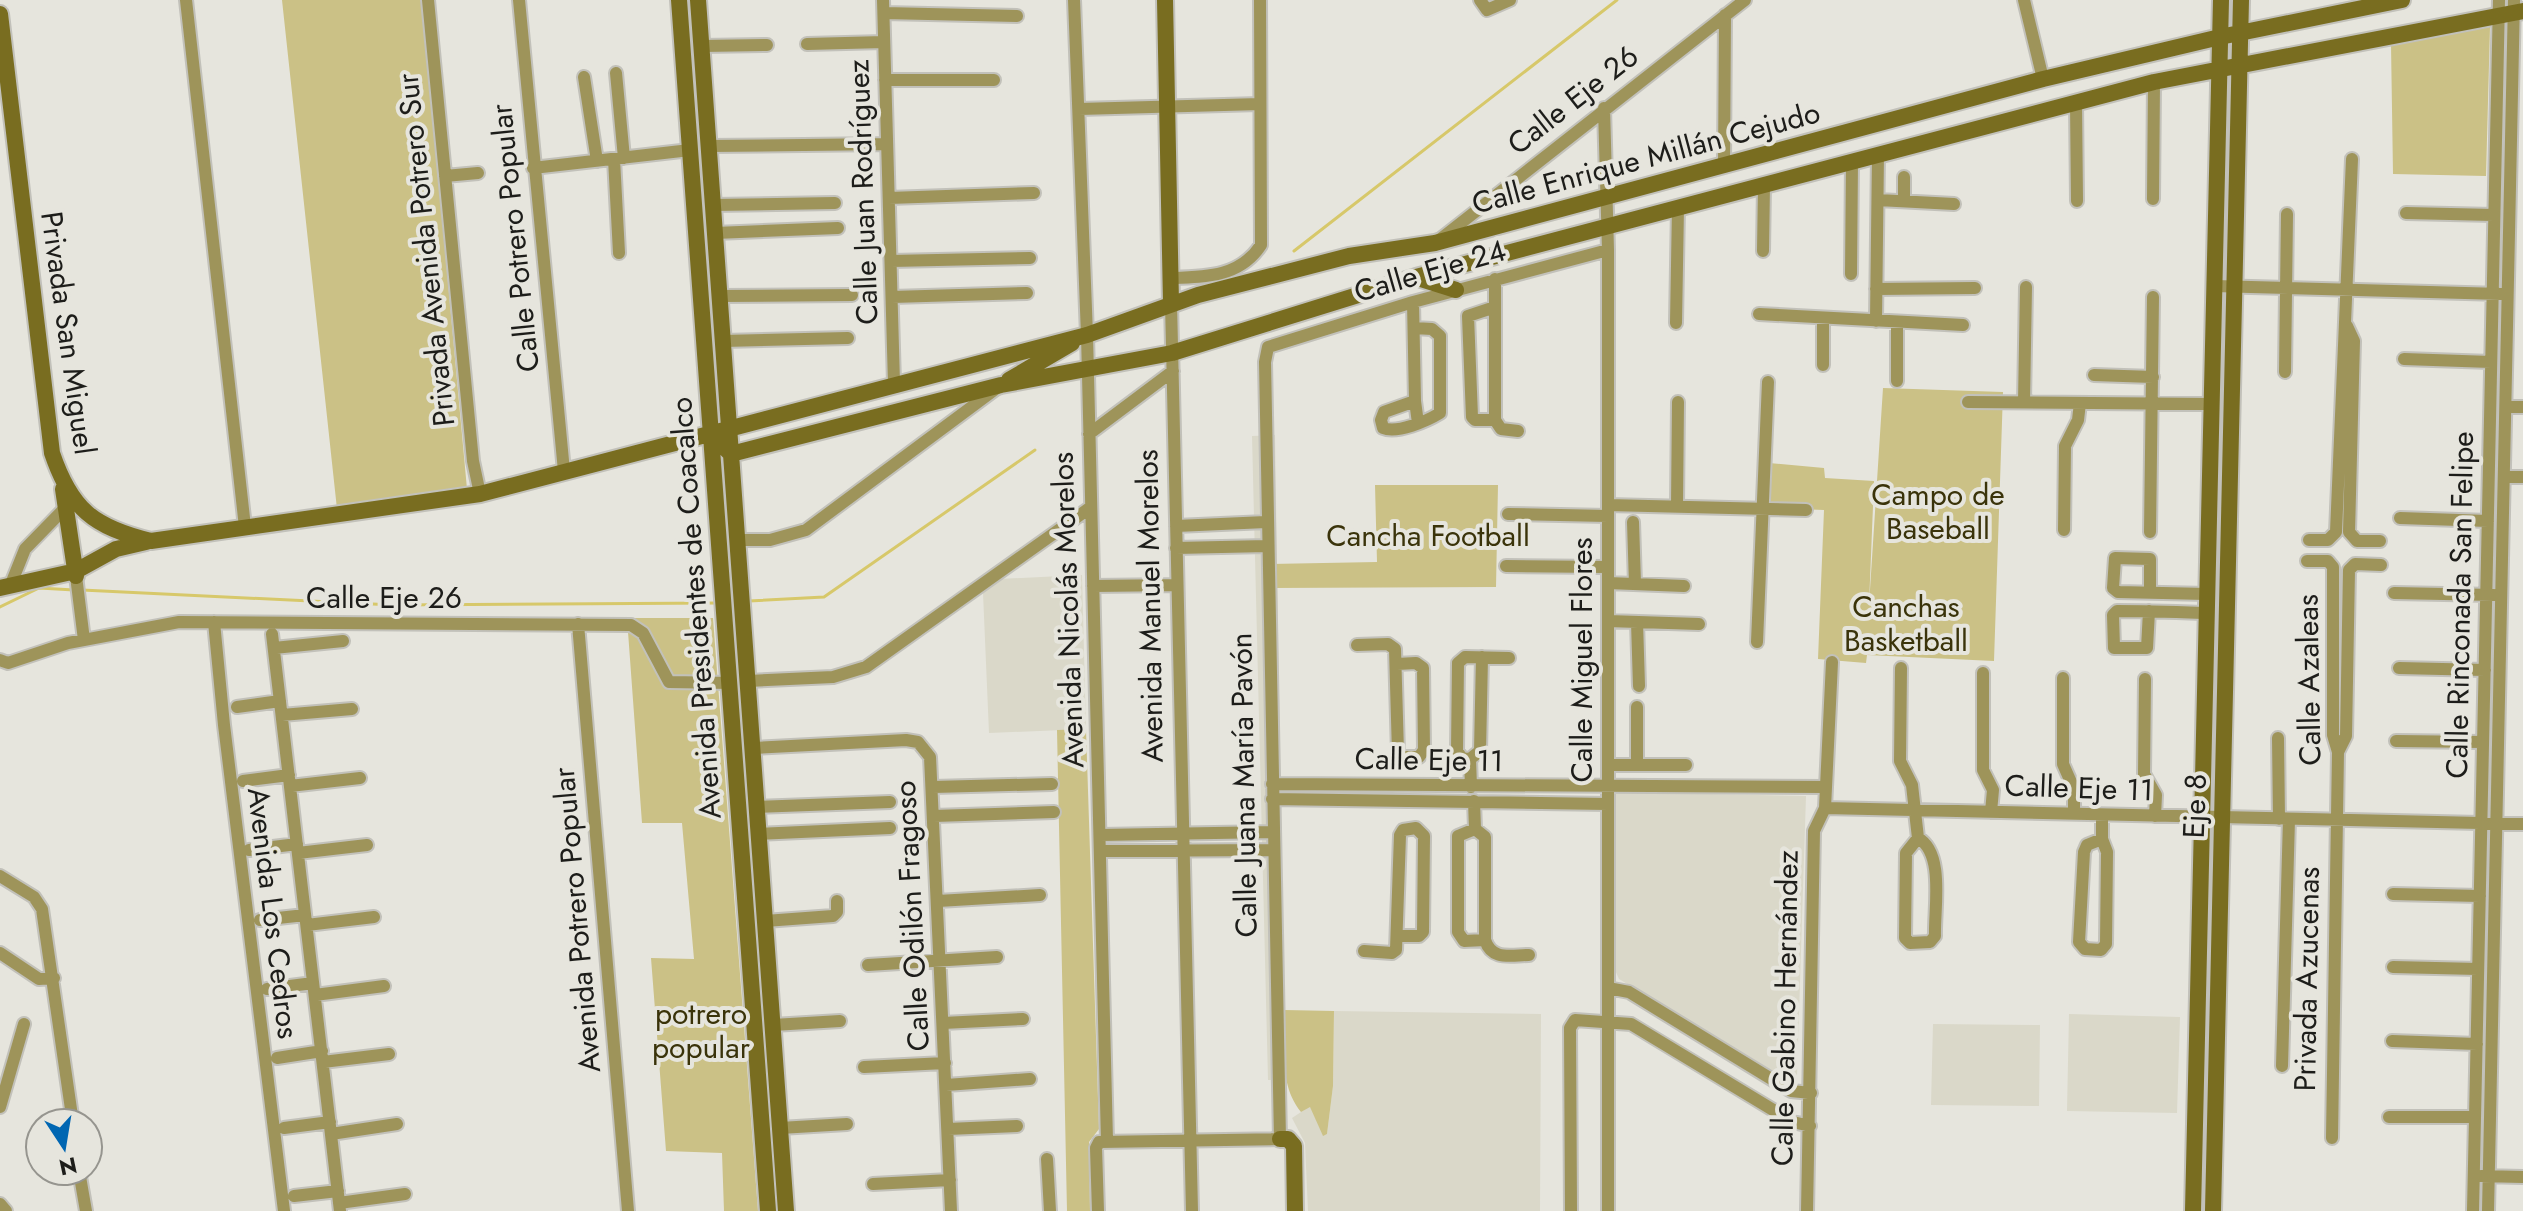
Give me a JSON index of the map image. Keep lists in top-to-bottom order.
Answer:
{
  "streets": {
    "main road": [
      "Calle Enrique Millán Cejudo",
      "Privada San Miguel",
      "Avenida Manuel Morelos",
      "Avenida Presidentes de Coacalco",
      "Calle Juana María Pavón",
      "Eje 8"
    ],
    "street": [
      "Calle Eje 26",
      "Calle Juan Rodríguez",
      "Calle Potrero Popular",
      "Privada Avenida Potrero Sur",
      "Calle Eje 24",
      "Calle Rinconada San Felipe",
      "Avenida Nicolás Morelos",
      "Calle Miguel Flores",
      "Calle Azaleas",
      "Calle Eje 11",
      "Avenida Los Cedros",
      "Calle Odilón Fragoso",
      "Avenida Potrero Popular",
      "Privada Azucenas",
      "Calle Gabino Hernández"
    ]
  },
  "crossings": [
    ["Calle Eje 26", "Calle Enrique Millán Cejudo"],
    ["Calle Eje 26", "Avenida Presidentes de Coacalco"],
    ["Calle Eje 26", "Calle Miguel Flores"],
    ["Calle Eje 26", "Avenida Los Cedros"],
    ["Calle Eje 26", "Avenida Potrero Popular"],
    ["Calle Enrique Millán Cejudo", "Calle Rinconada San Felipe"],
    ["Calle Enrique Millán Cejudo", "Avenida Manuel Morelos"],
    ["Calle Enrique Millán Cejudo", "Avenida Nicolás Morelos"],
    ["Calle Enrique Millán Cejudo", "Calle Miguel Flores"],
    ["Calle Enrique Millán Cejudo", "Eje 8"],
    ["Calle Eje 24", "Calle Miguel Flores"],
    ["Calle Eje 24", "Calle Juana María Pavón"],
    ["Calle Rinconada San Felipe", "Calle Eje 11"],
    ["Avenida Presidentes de Coacalco", "Calle Odilón Fragoso"],
    ["Calle Miguel Flores", "Calle Eje 11"],
    ["Calle Azaleas", "Calle Eje 11"],
    ["Calle Azaleas", "Privada Azucenas"],
    ["Calle Eje 11", "Calle Juana María Pavón"],
    ["Calle Eje 11", "Eje 8"],
    ["Calle Eje 11", "Privada Azucenas"],
    ["Calle Eje 11", "Calle Gabino Hernández"]
  ],
  "parks": [
    "Campo de Baseball",
    "Cancha Football",
    "Canchas Basketball",
    "potrero popular"
  ],
  "north": "bottom"
}
